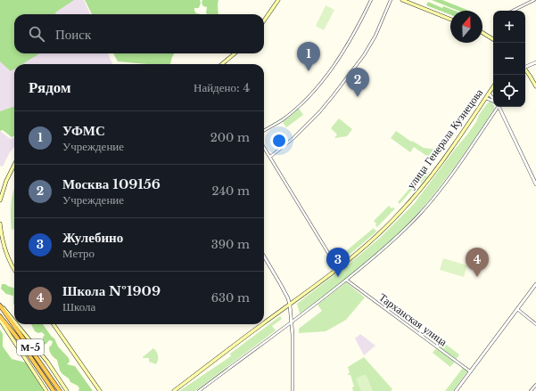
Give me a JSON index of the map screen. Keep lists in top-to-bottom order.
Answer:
{
  "streets": {
    "highway": ["М-5"],
    "main road": ["улица Генерала Кузнецова"],
    "street": ["Тарханская улица"]
  },
  "north": "top",
  "page": {
    "map_buttons": ["+", "−"],
    "search": "Поиск",
    "pins": [
      "1",
      "2",
      "3",
      "4"
    ],
    "heading": ["Рядом", "Найдено: 4"],
    "list": [
      {
        "mark": "1",
        "name": "УФМС",
        "note": "Учреждение",
        "value": "200 m"
      },
      {
        "mark": "2",
        "name": "Москва 109156",
        "note": "Учреждение",
        "value": "240 m"
      },
      {
        "mark": "3",
        "name": "Жулебино",
        "note": "Метро",
        "value": "390 m"
      },
      {
        "mark": "4",
        "name": "Школа №1909",
        "note": "Школа",
        "value": "630 m"
      }
    ]
  }
}
